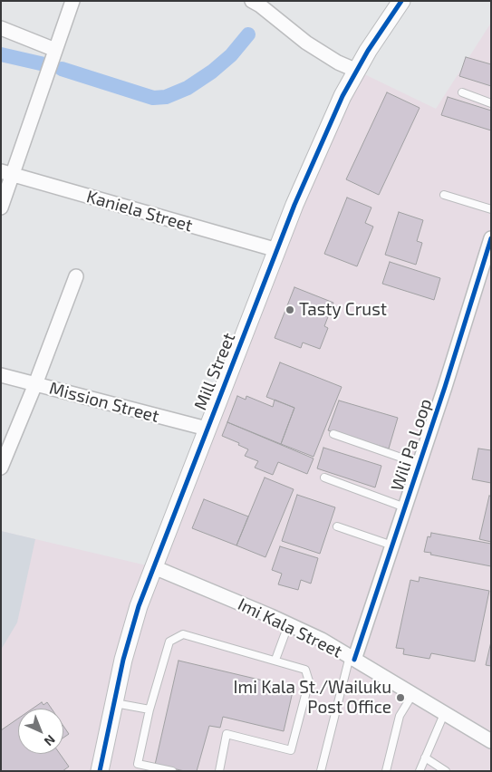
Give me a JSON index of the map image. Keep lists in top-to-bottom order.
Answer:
{
  "streets": {
    "street": [
      "Kaniela Street",
      "Mill Street",
      "Mission Street",
      "Wili Pa Loop",
      "Imi Kala Street"
    ]
  },
  "crossings": [
    ["Kaniela Street", "Mill Street"],
    ["Mill Street", "Mission Street"],
    ["Mill Street", "Imi Kala Street"],
    ["Wili Pa Loop", "Imi Kala Street"]
  ],
  "places": ["Tasty Crust", "Imi Kala St./Wailuku Post Office"],
  "north": "bottom right"
}
